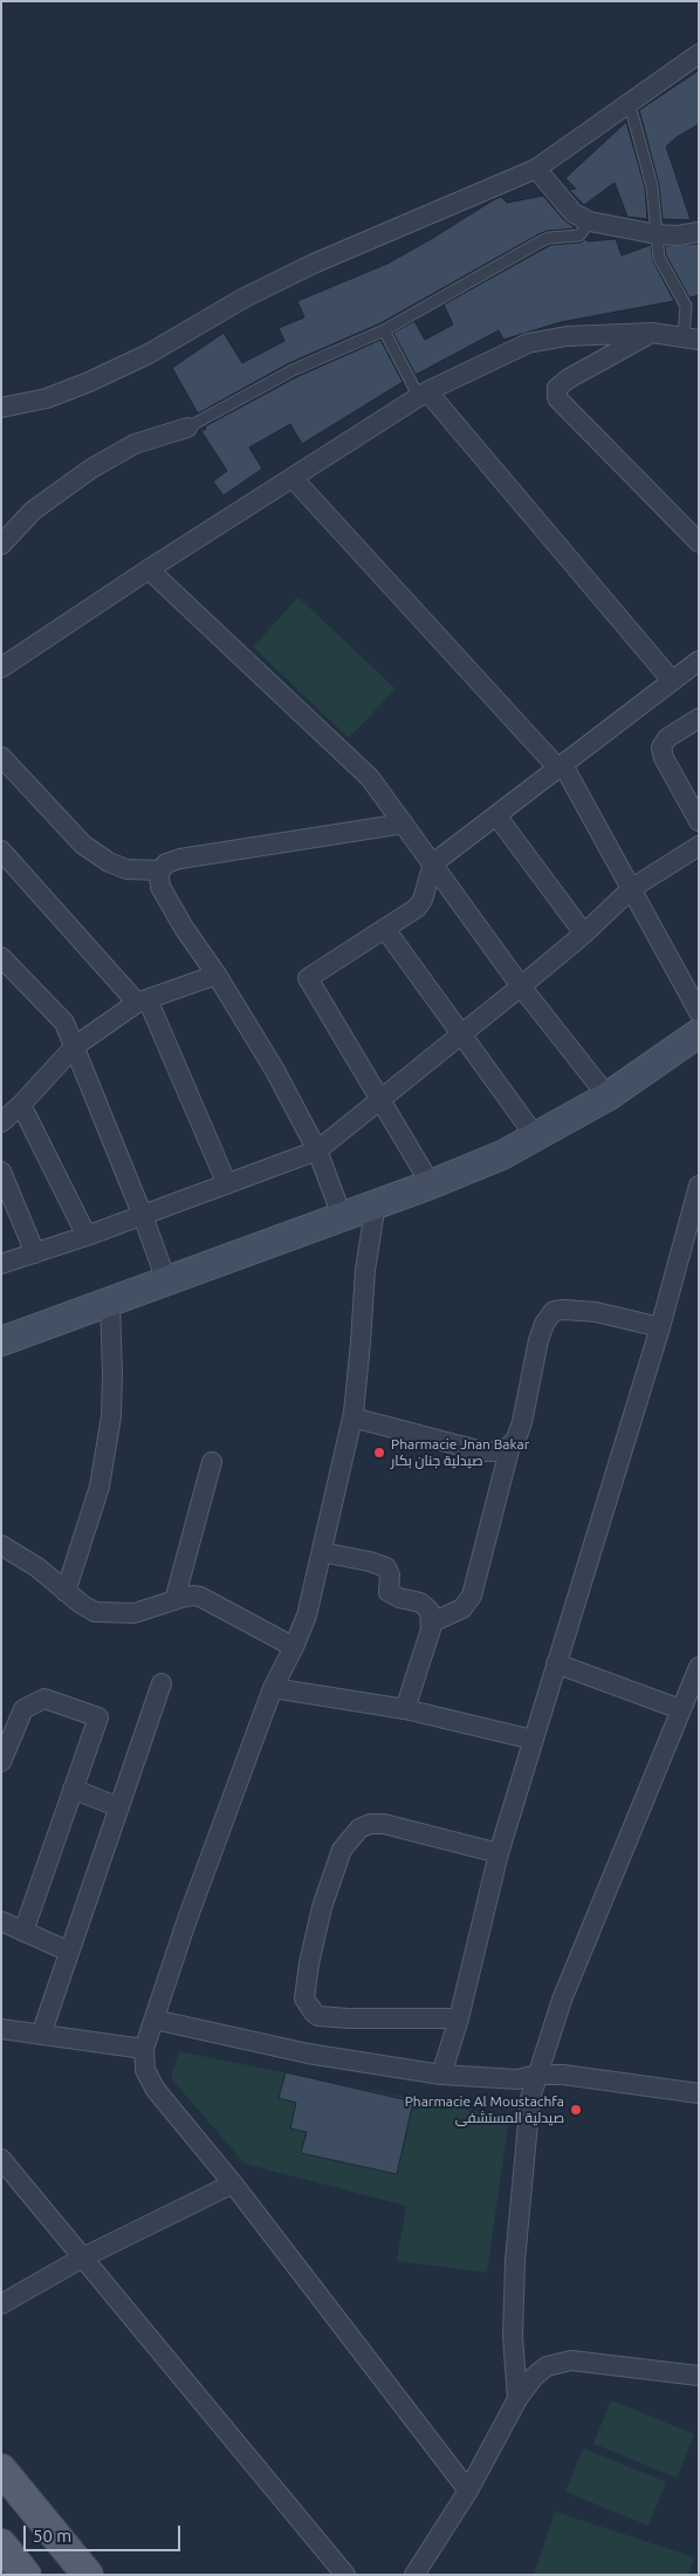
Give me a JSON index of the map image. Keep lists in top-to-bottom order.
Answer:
{
  "places": ["Pharmacie Jnan Bakar صيدلية جنان بكار", "Pharmacie Al Moustachfa صيدلية المستشفى"],
  "scale_bar": "50 m"
}
